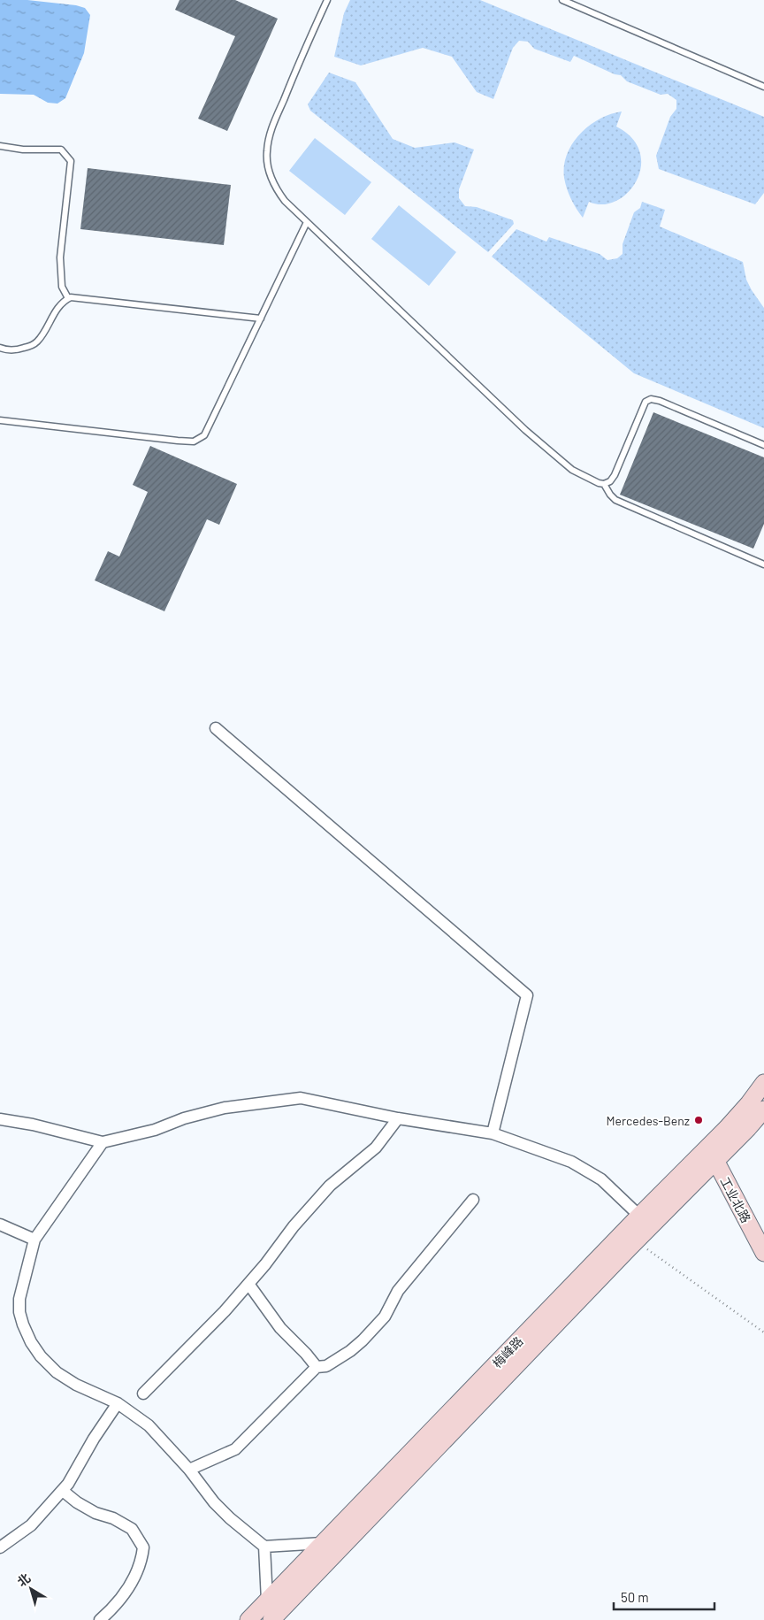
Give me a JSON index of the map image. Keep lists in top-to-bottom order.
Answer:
{
  "streets": {
    "main road": ["工业北路", "梅峰路"]
  },
  "crossings": [
    ["工业北路", "梅峰路"]
  ],
  "places": ["Mercedes-Benz"],
  "scale_bar": "50 m",
  "north": "top left"
}
